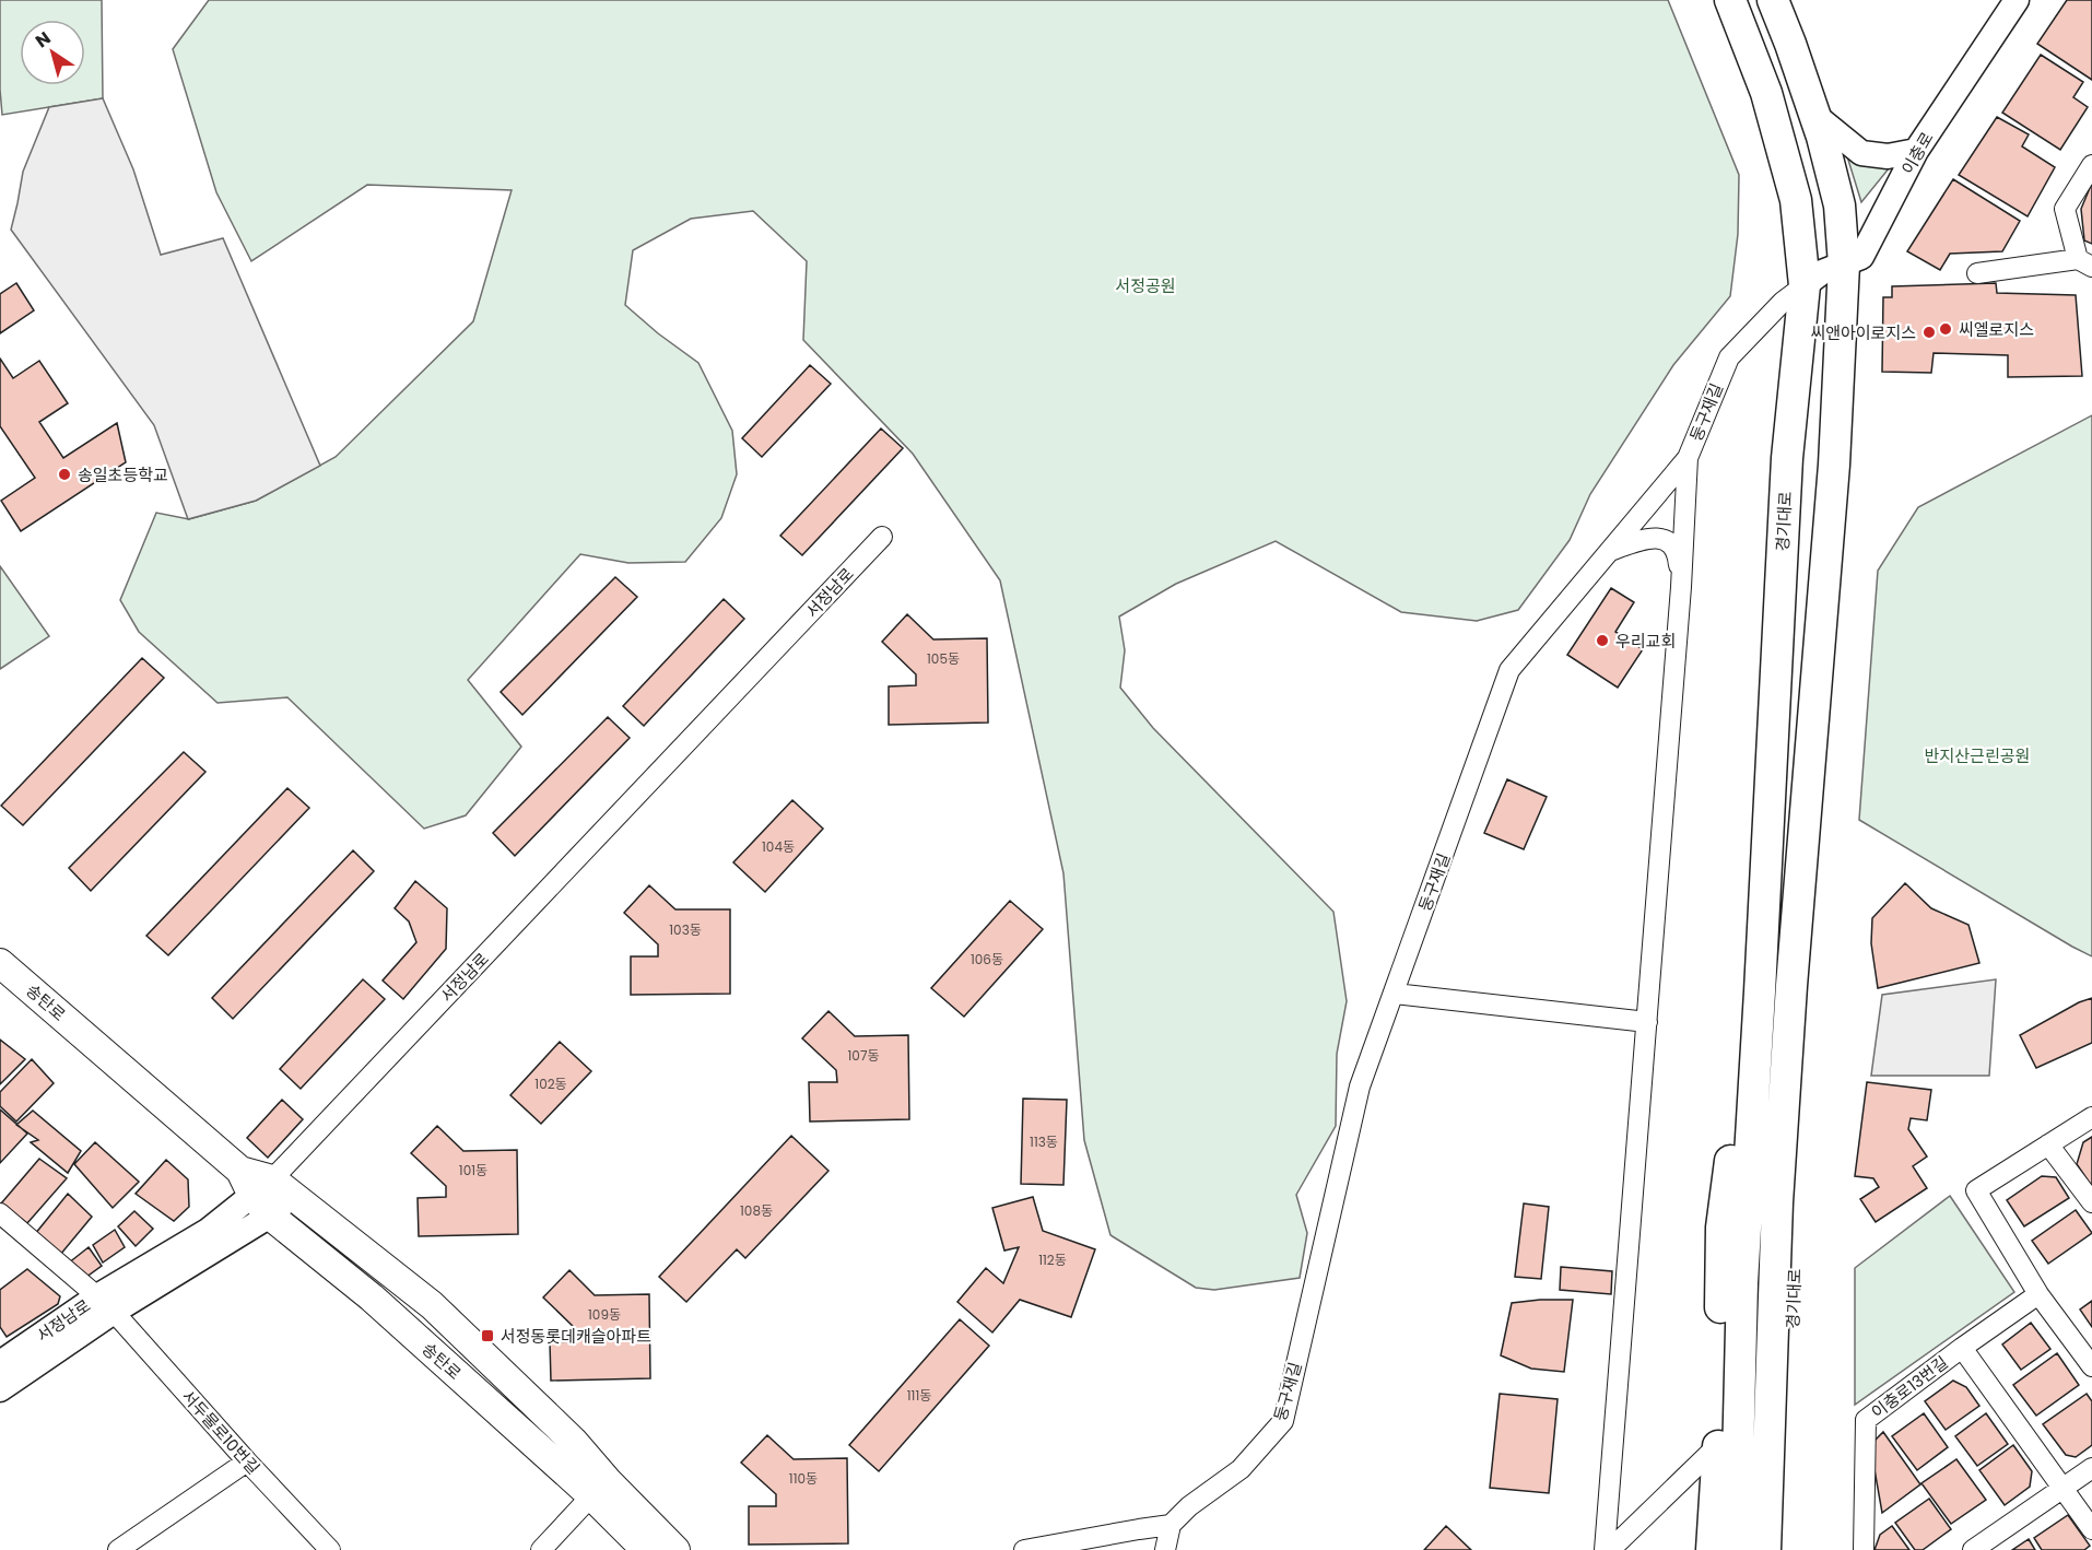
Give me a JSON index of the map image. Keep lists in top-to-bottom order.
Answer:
{
  "streets": {
    "main road": ["경기대로", "송탄로"],
    "street": [
      "이충로",
      "둥구재길",
      "서정남로",
      "이충로13번길",
      "서두물로10번길"
    ]
  },
  "crossings": [
    ["이충로", "둥구재길"],
    ["이충로", "경기대로"],
    ["둥구재길", "경기대로"],
    ["서정남로", "송탄로"],
    ["서정남로", "서두물로10번길"]
  ],
  "parks": ["서정공원", "반지산근린공원"],
  "places": {
    "other": [
      "씨엘로지스",
      "씨앤아이로지스",
      "송일초등학교",
      "우리교회"
    ],
    "transit": ["서정동롯데캐슬아파트"]
  },
  "house_numbers": [
    "105동",
    "104동",
    "103동",
    "106동",
    "107동",
    "102동",
    "113동",
    "101동",
    "108동",
    "112동",
    "109동",
    "111동",
    "110동"
  ],
  "north": "top left"
}
